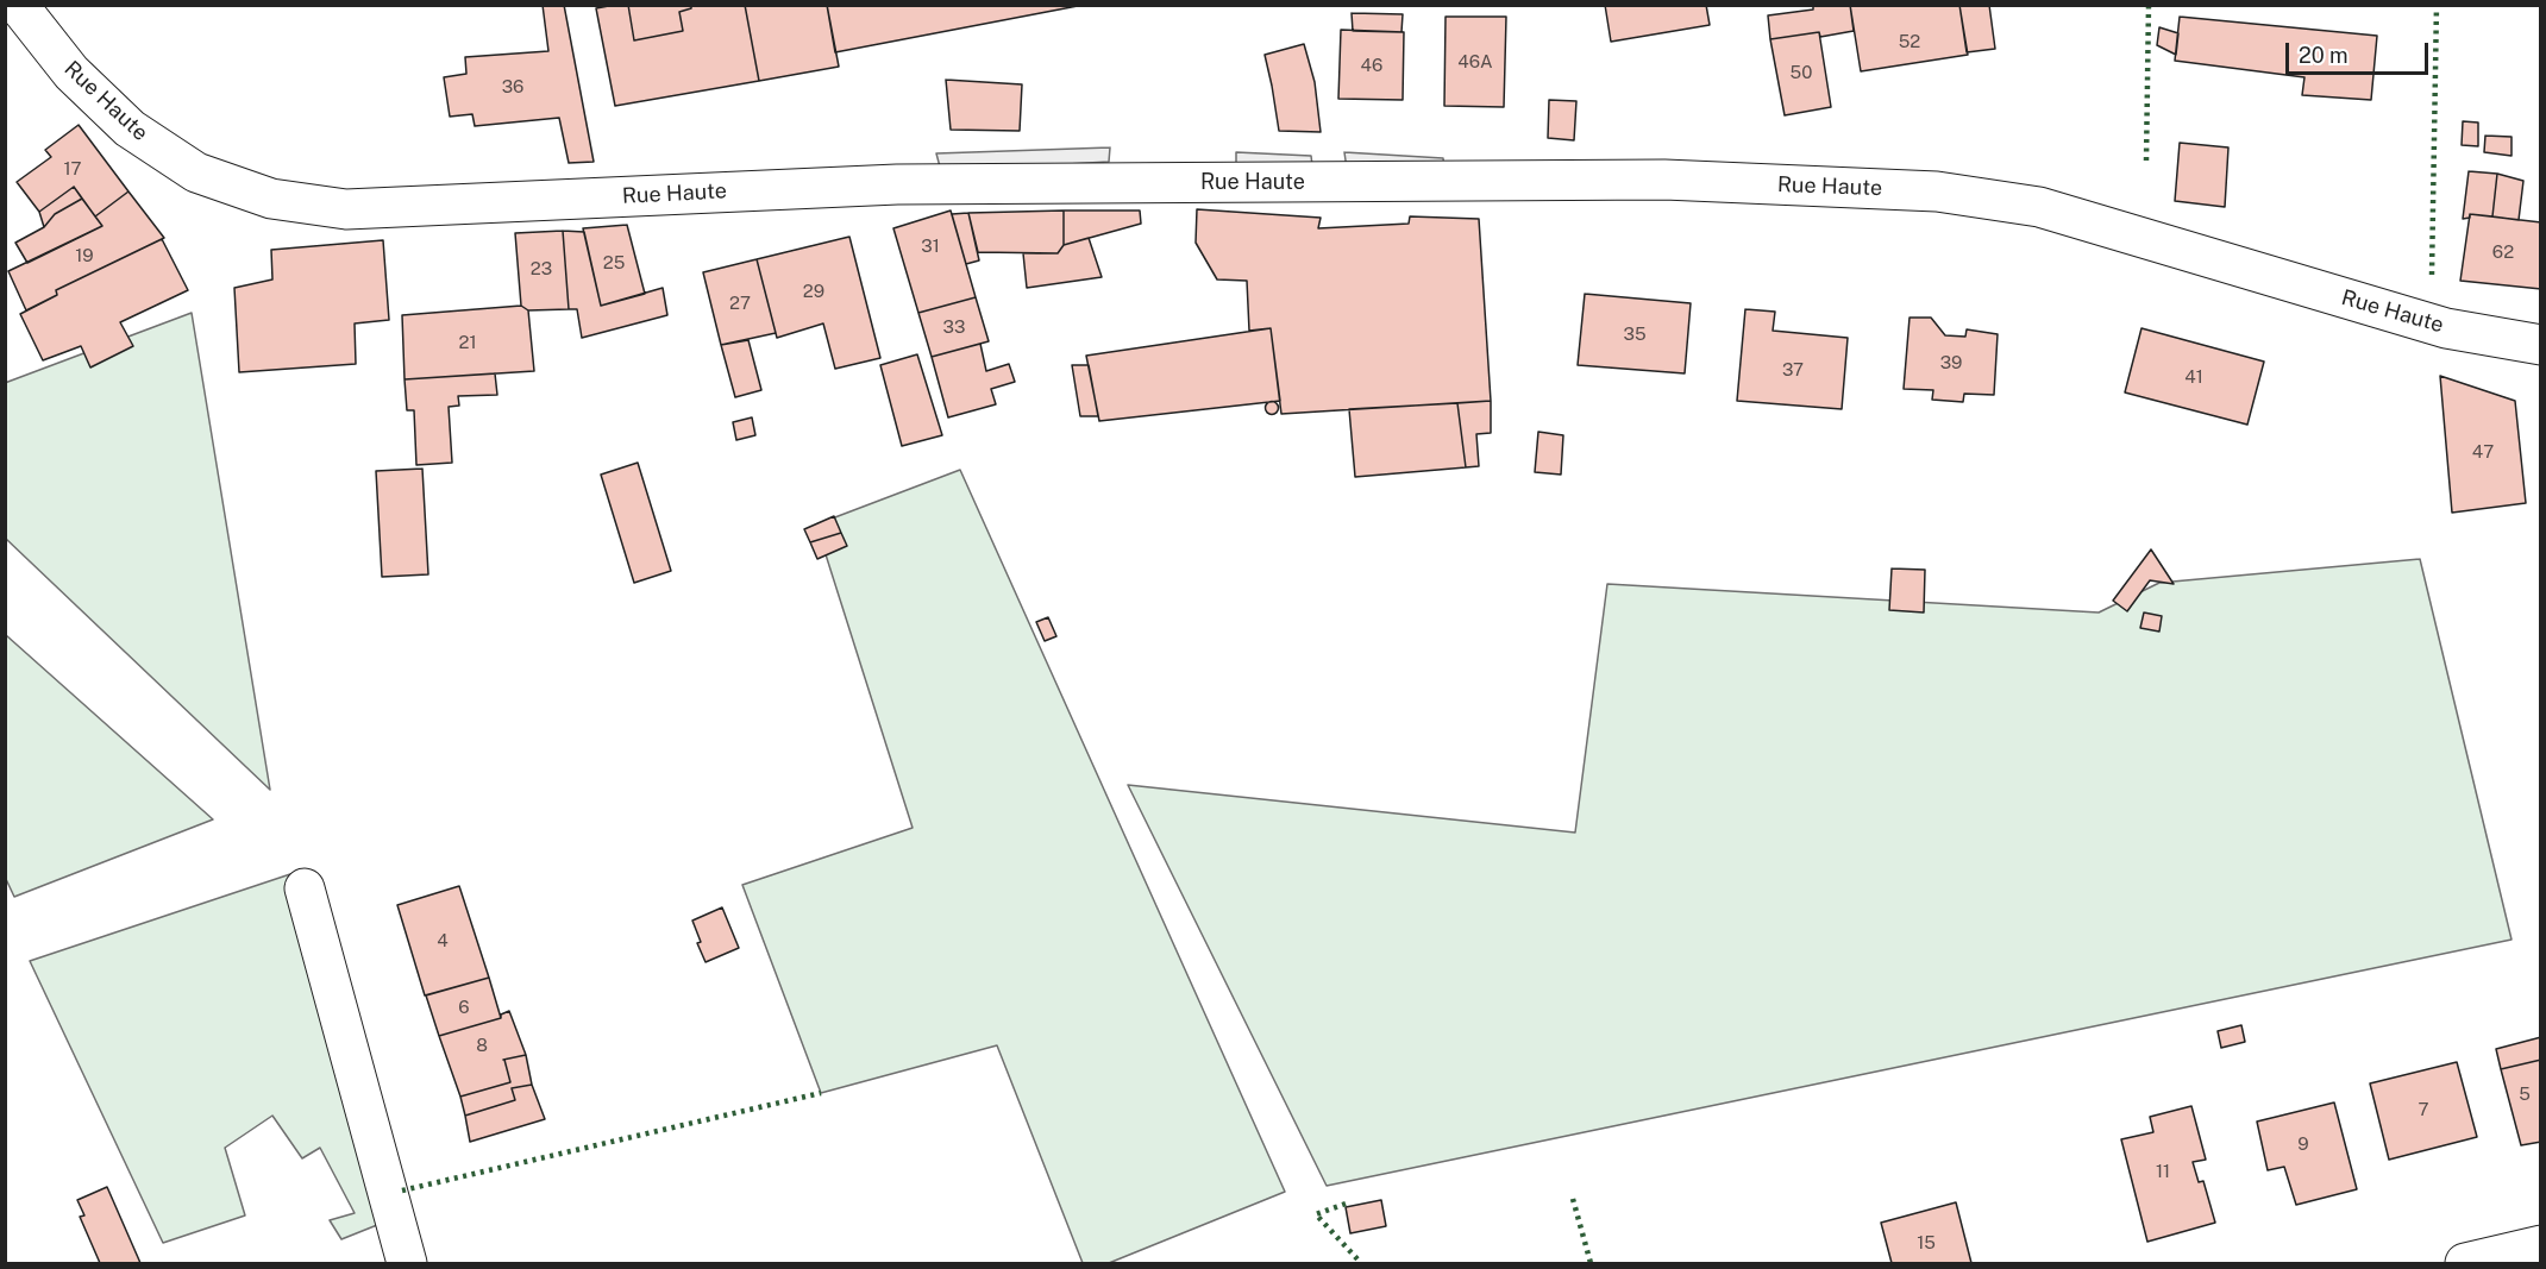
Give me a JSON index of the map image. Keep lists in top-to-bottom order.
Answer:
{
  "streets": {
    "street": ["Rue Haute"]
  },
  "house_numbers": [
    "52",
    "46A",
    "46",
    "50",
    "36",
    "17",
    "31",
    "62",
    "19",
    "25",
    "23",
    "29",
    "27",
    "33",
    "35",
    "21",
    "39",
    "37",
    "41",
    "47",
    "4",
    "6",
    "8",
    "5",
    "7",
    "9",
    "11",
    "15"
  ],
  "scale_bar": "20 m"
}
